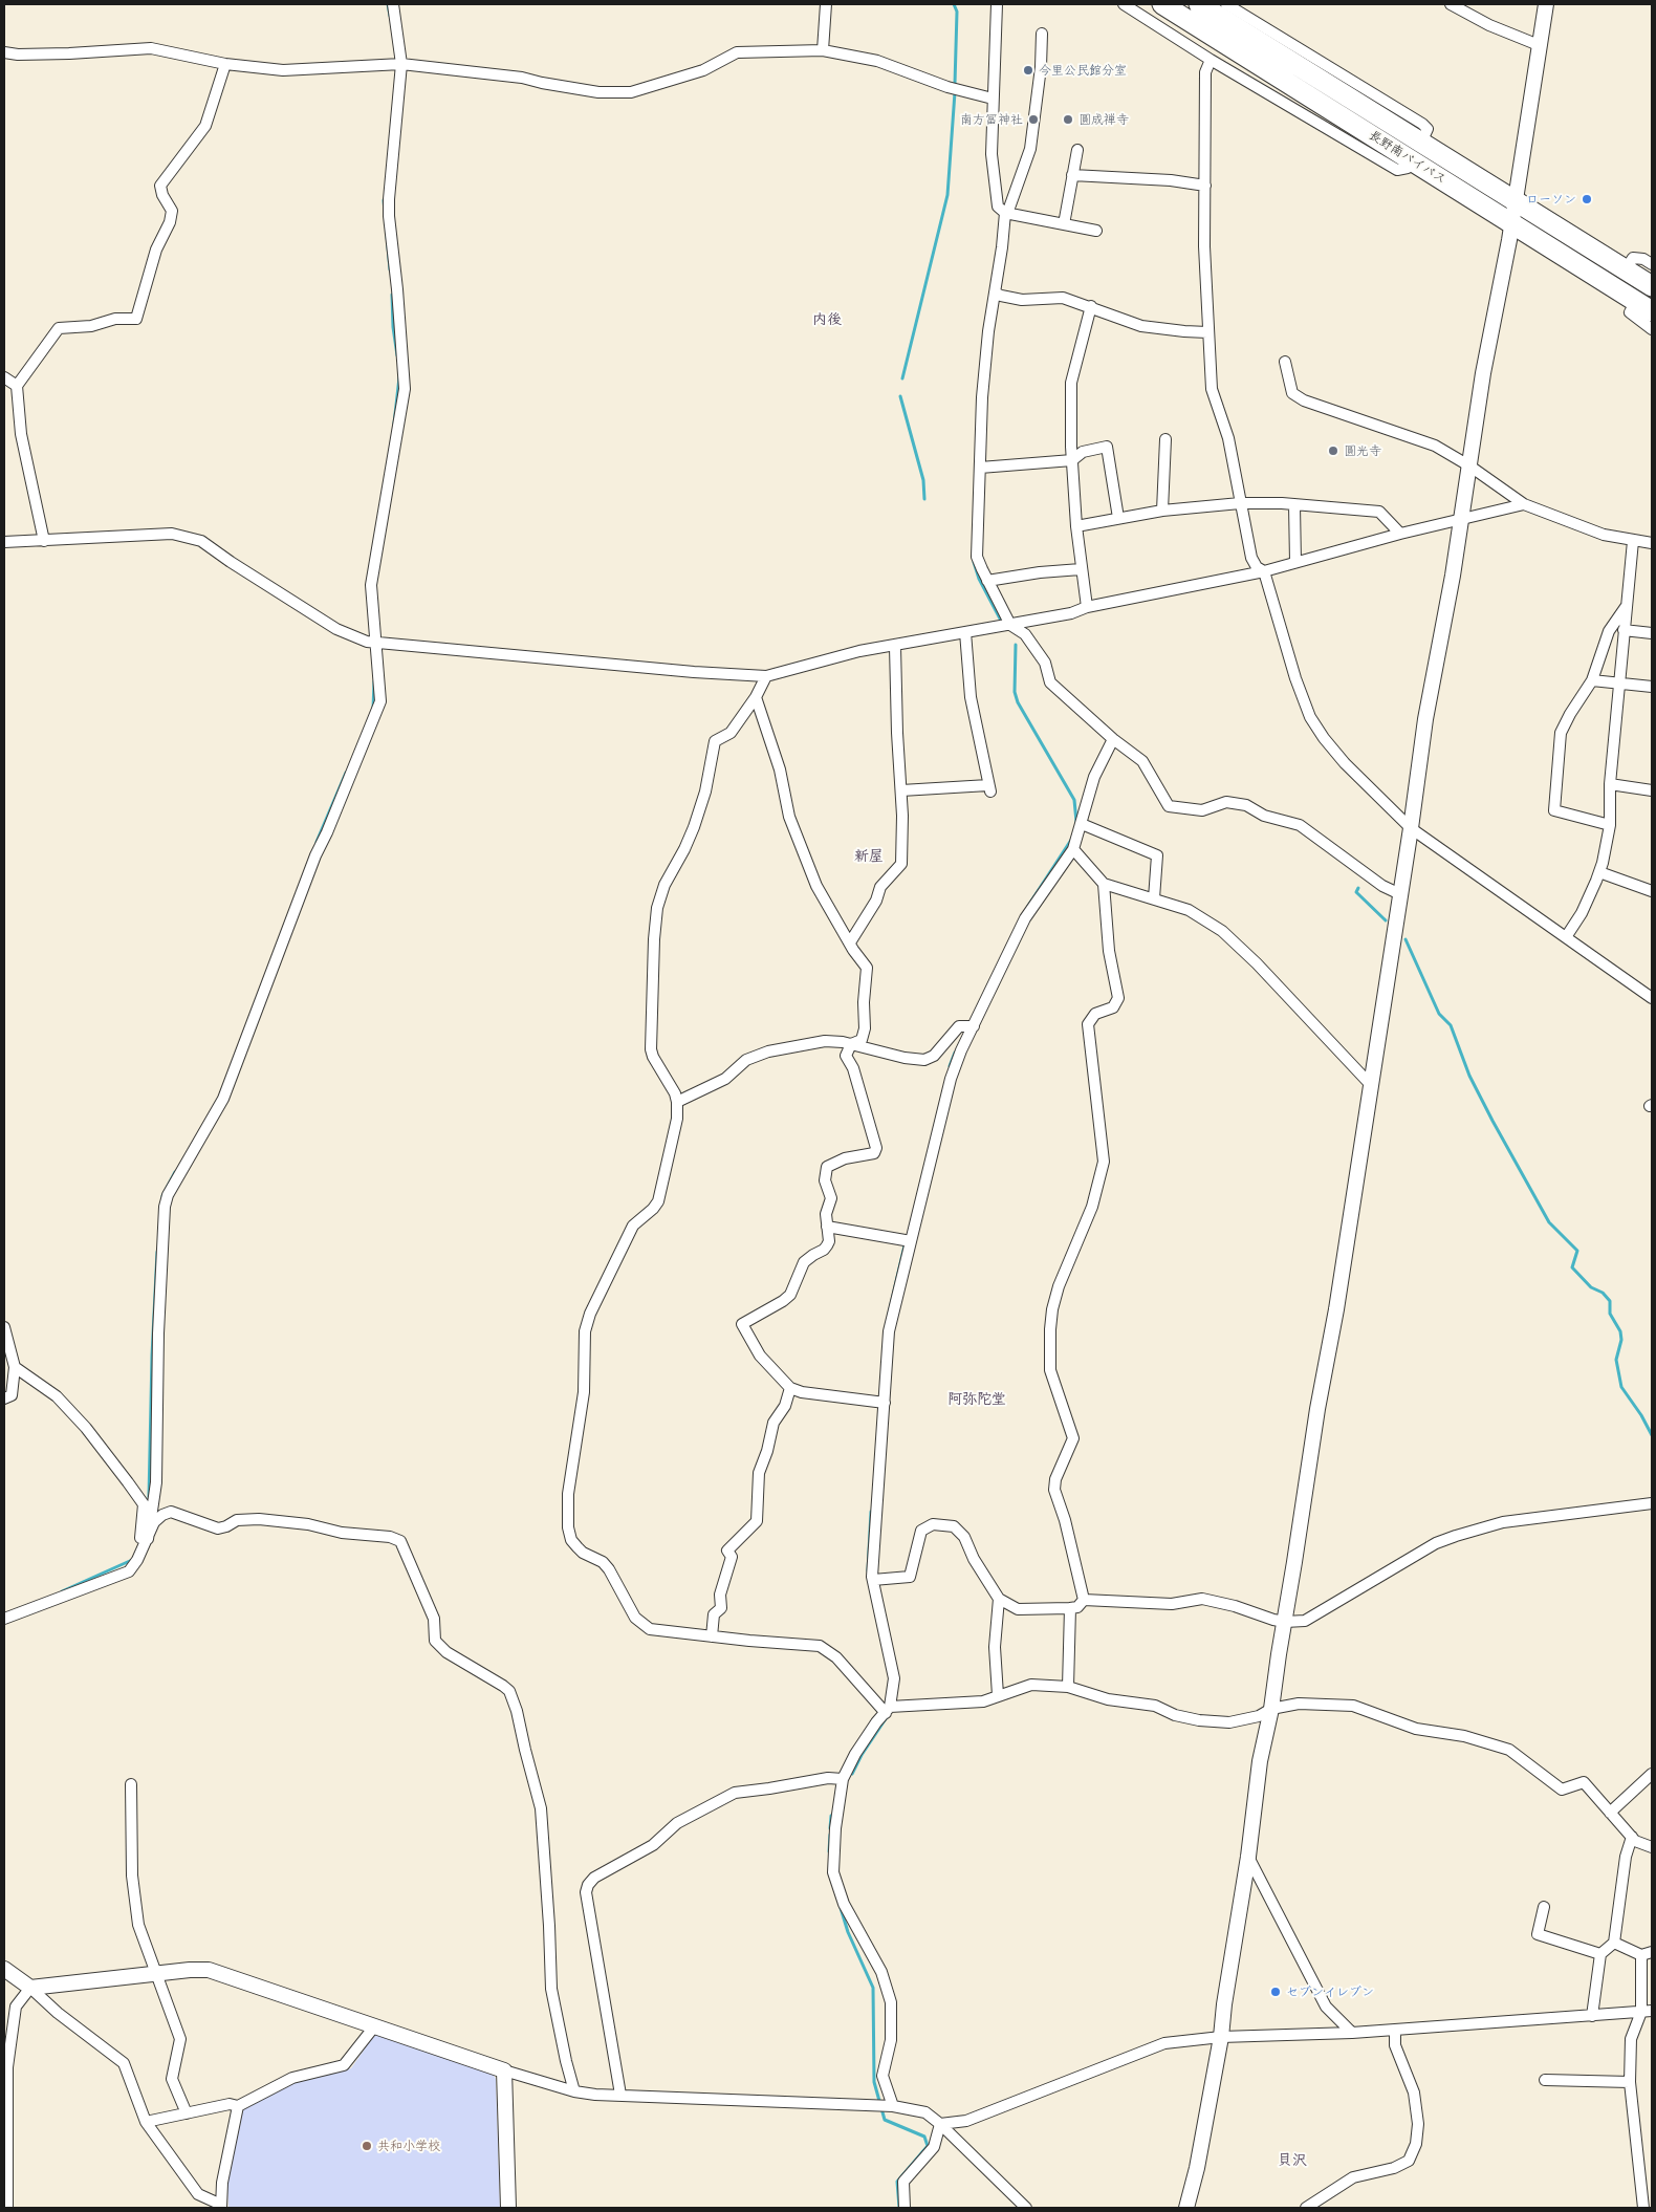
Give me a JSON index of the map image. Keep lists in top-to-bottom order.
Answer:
{
  "streets": {
    "highway": ["長野南バイパス"]
  },
  "districts": [
    "内後",
    "新屋",
    "阿弥陀堂",
    "貝沢"
  ],
  "places": [
    "今里公民館分室",
    "南方冨神社",
    "圓成禅寺",
    "ローソン",
    "圓光寺",
    "セブンイレブン",
    "共和小学校"
  ]
}
